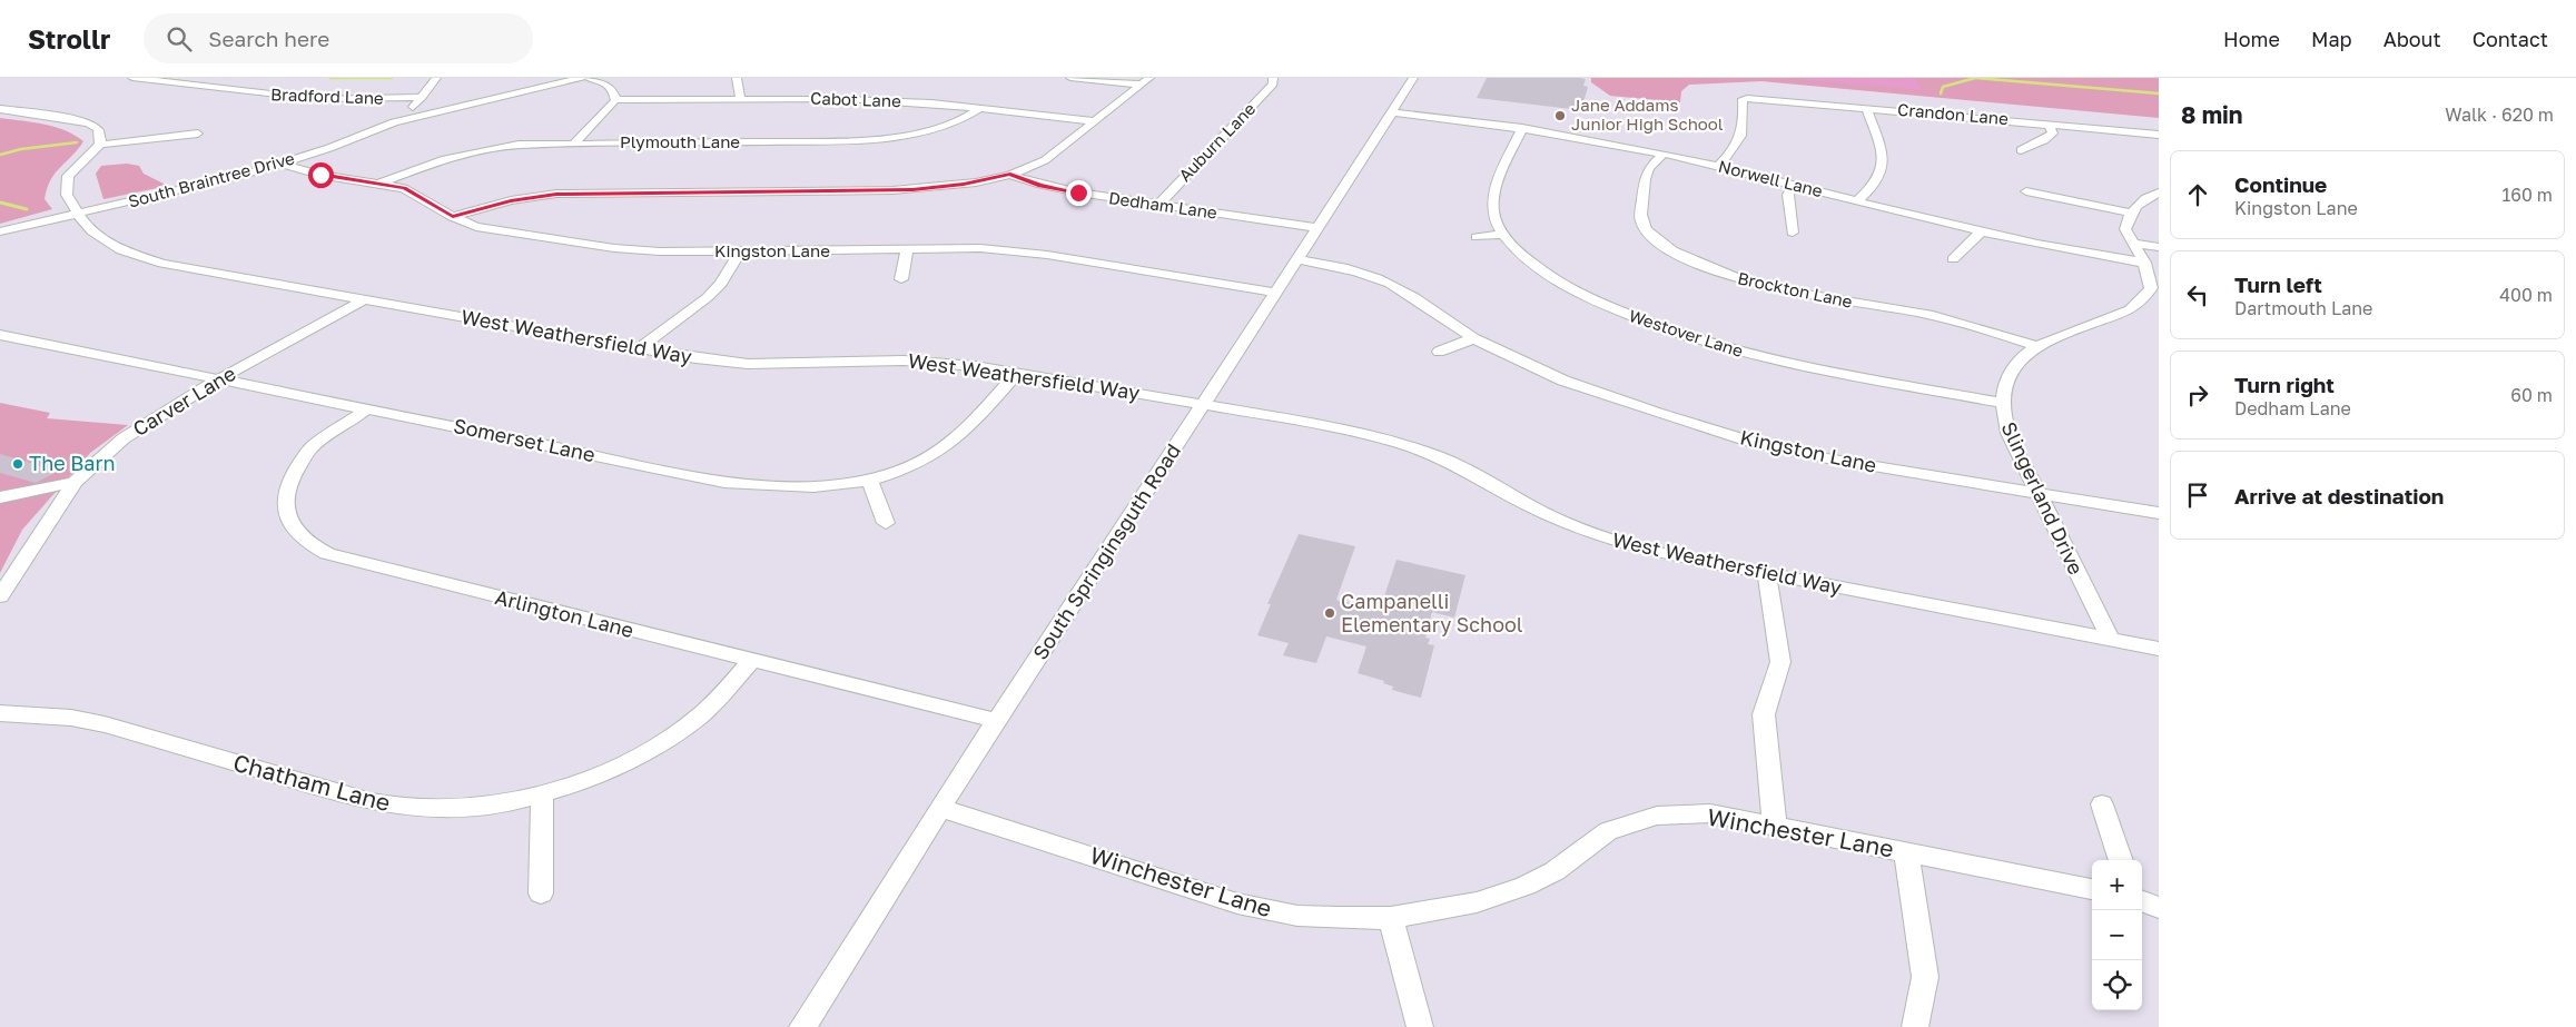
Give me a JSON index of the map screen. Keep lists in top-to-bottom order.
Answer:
{
  "streets": {
    "street": [
      "Bradford Lane",
      "Cabot Lane",
      "Crandon Lane",
      "Plymouth Lane",
      "Auburn Lane",
      "Norwell Lane",
      "South Braintree Drive",
      "Dedham Lane",
      "Kingston Lane",
      "Brockton Lane",
      "Westover Lane",
      "West Weathersfield Way",
      "Carver Lane",
      "Somerset Lane",
      "Slingerland Drive",
      "South Springinsguth Road",
      "Arlington Lane",
      "Chatham Lane",
      "Winchester Lane"
    ]
  },
  "crossings": [
    ["Cabot Lane", "Plymouth Lane"],
    ["Crandon Lane", "Norwell Lane"],
    ["Plymouth Lane", "Kingston Lane"],
    ["Auburn Lane", "Dedham Lane"],
    ["Norwell Lane", "Brockton Lane"],
    ["Norwell Lane", "Westover Lane"],
    ["Norwell Lane", "Slingerland Drive"],
    ["Norwell Lane", "South Springinsguth Road"],
    ["South Braintree Drive", "Kingston Lane"],
    ["South Braintree Drive", "West Weathersfield Way"],
    ["Dedham Lane", "South Springinsguth Road"],
    ["Kingston Lane", "Slingerland Drive"],
    ["Kingston Lane", "South Springinsguth Road"],
    ["Brockton Lane", "Slingerland Drive"],
    ["Westover Lane", "Slingerland Drive"],
    ["West Weathersfield Way", "Carver Lane"],
    ["West Weathersfield Way", "Somerset Lane"],
    ["West Weathersfield Way", "Slingerland Drive"],
    ["West Weathersfield Way", "South Springinsguth Road"],
    ["Carver Lane", "Somerset Lane"],
    ["Somerset Lane", "Arlington Lane"],
    ["South Springinsguth Road", "Arlington Lane"],
    ["South Springinsguth Road", "Winchester Lane"],
    ["Arlington Lane", "Chatham Lane"]
  ],
  "places": ["Jane Addams Junior High School", "The Barn", "Campanelli Elementary School"],
  "page": {
    "header": "Strollr",
    "search": "Search here",
    "nav": [
      "Home",
      "Map",
      "About",
      "Contact"
    ],
    "heading": ["8 min", "Walk · 620 m"],
    "list": [
      ["Continue", "Kingston Lane", "160 m"],
      ["Turn left", "Dartmouth Lane", "400 m"],
      ["Turn right", "Dedham Lane", "60 m"],
      "Arrive at destination"
    ],
    "map_buttons": ["+", "−"]
  }
}
